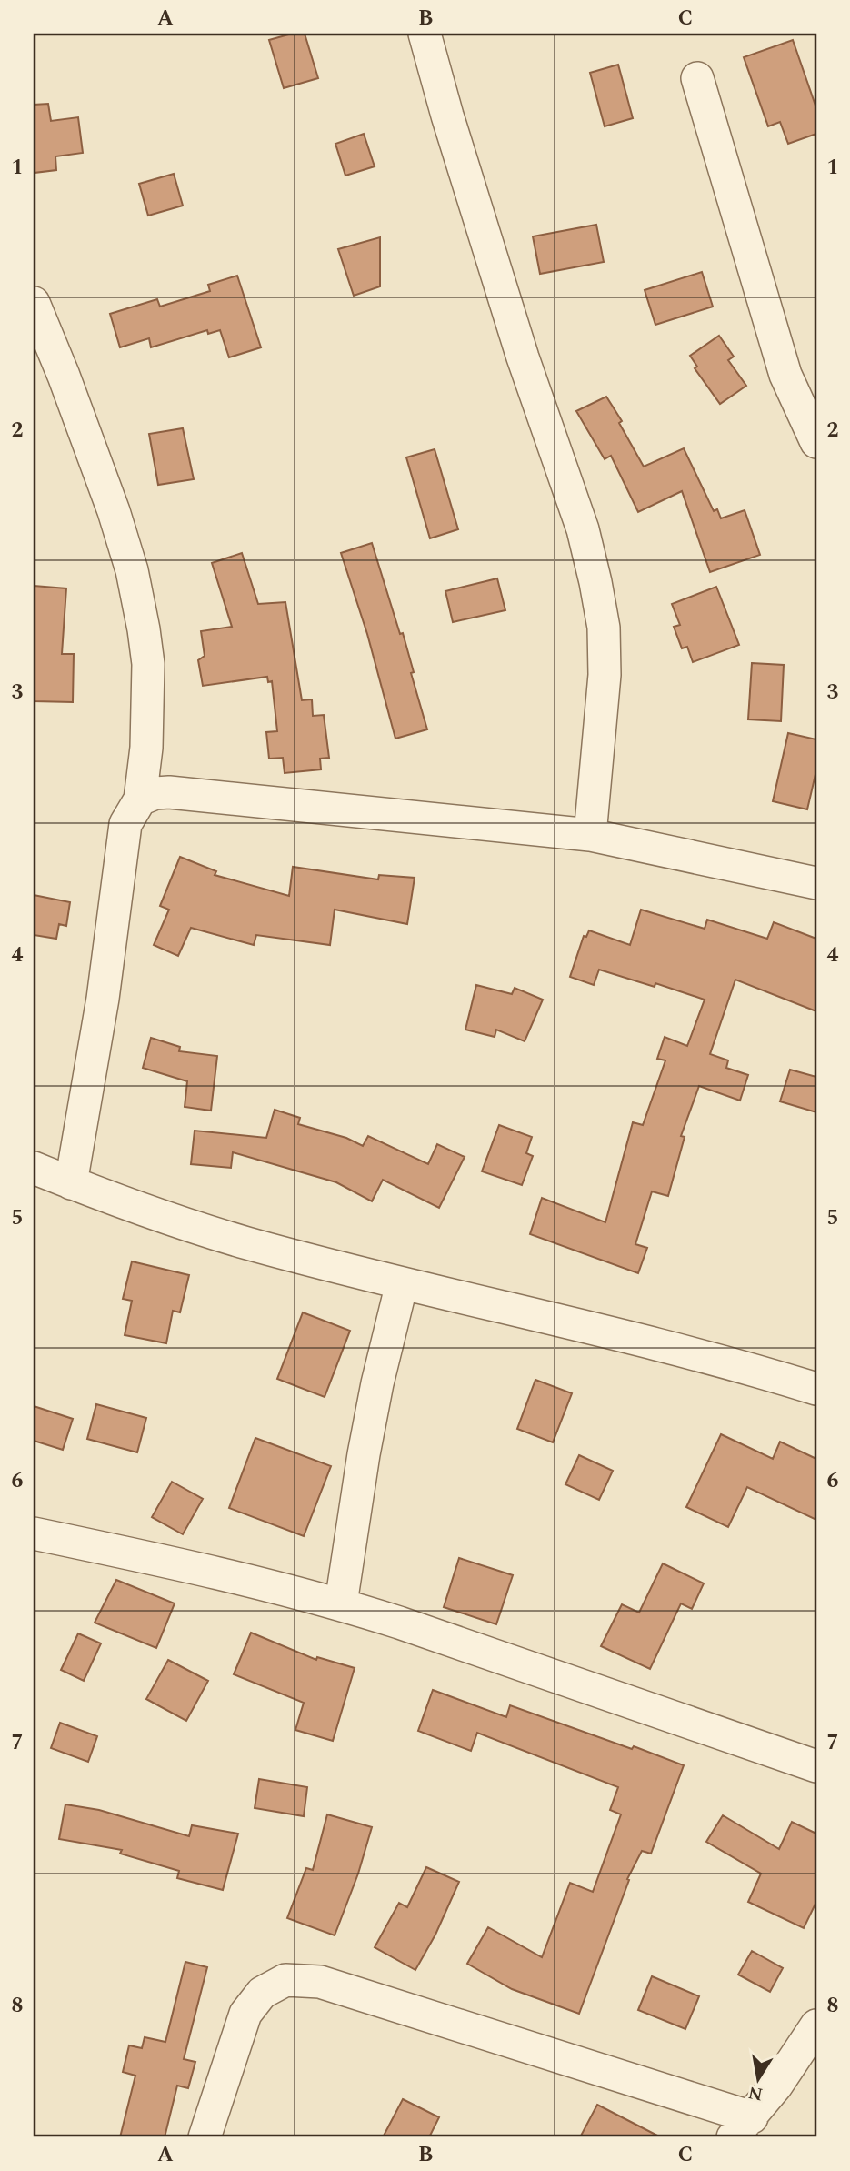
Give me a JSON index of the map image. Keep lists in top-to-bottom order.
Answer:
{
  "north": "bottom",
  "grid": {
    "columns": ["A", "B", "C"],
    "rows": [
      "1",
      "2",
      "3",
      "4",
      "5",
      "6",
      "7",
      "8"
    ]
  }
}
